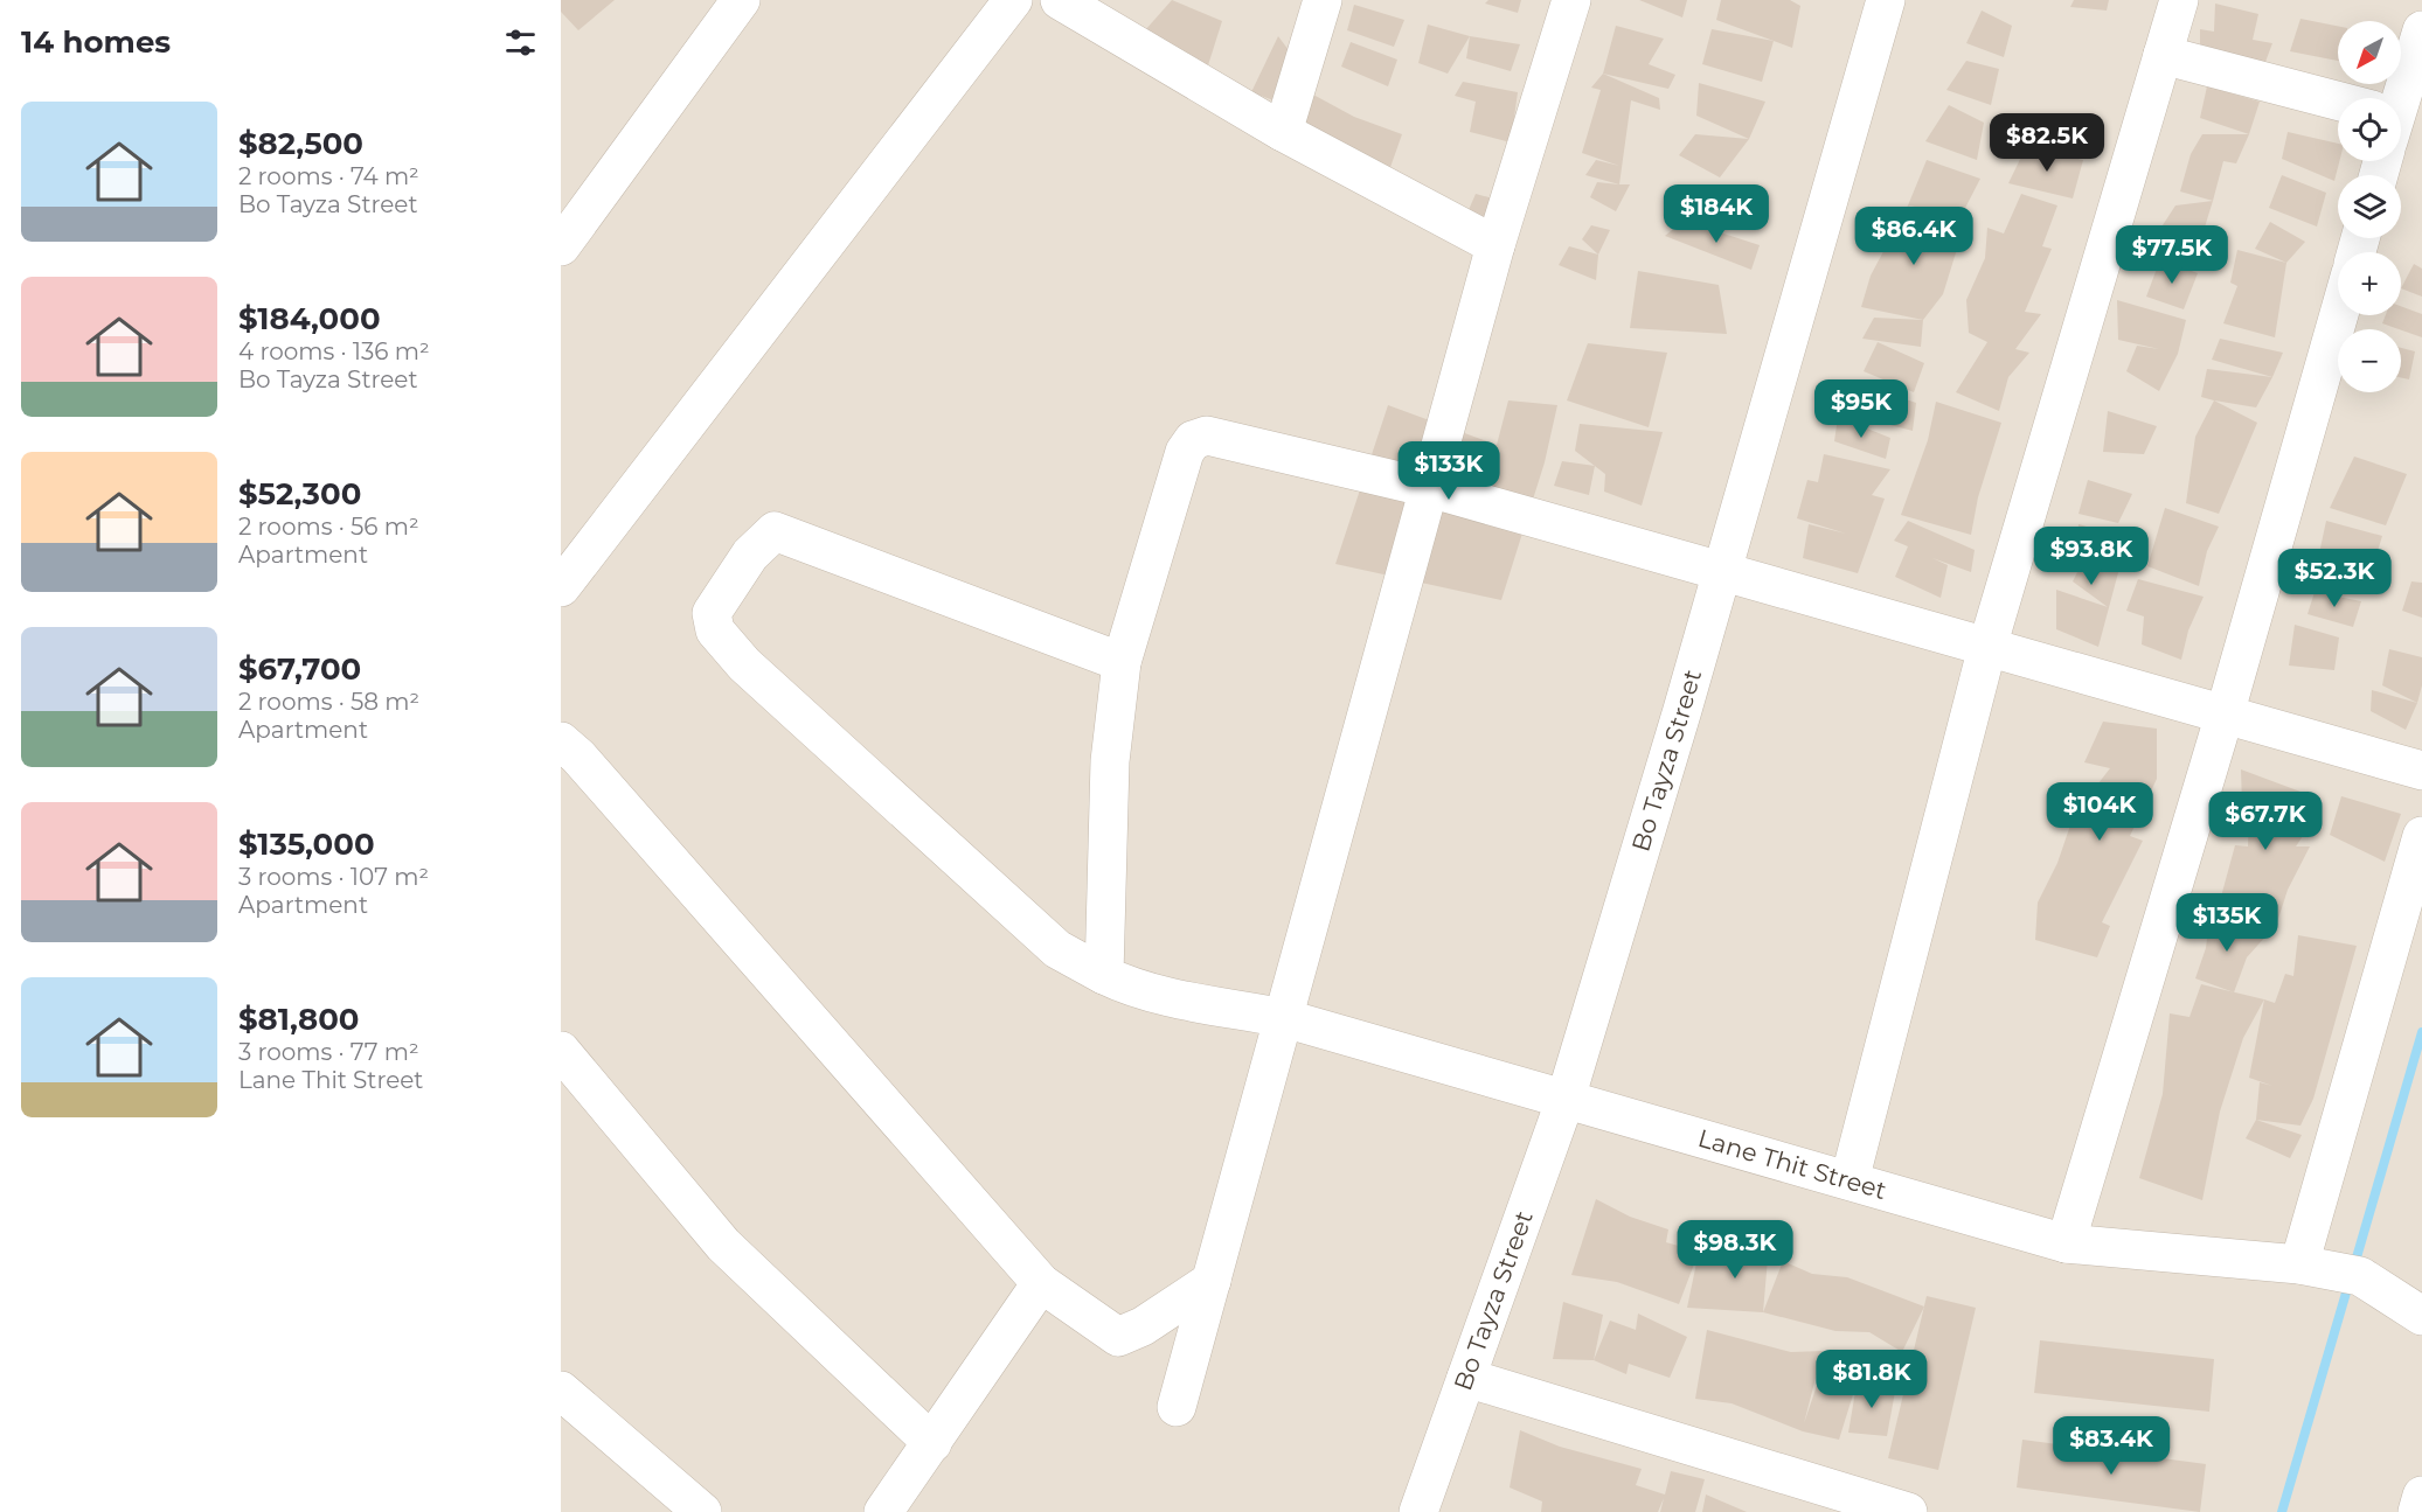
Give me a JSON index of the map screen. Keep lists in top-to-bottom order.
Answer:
{
  "streets": {
    "street": ["Bo Tayza Street", "Lane Thit Street"]
  },
  "crossings": [
    ["Bo Tayza Street", "Lane Thit Street"]
  ],
  "north": "bottom left",
  "page": {
    "heading": "14 homes",
    "map_buttons": ["+", "−"],
    "list": [
      {
        "name": "$82,500",
        "note": "2 rooms · 74 m² · Bo Tayza Street"
      },
      {
        "name": "$184,000",
        "note": "4 rooms · 136 m² · Bo Tayza Street"
      },
      {
        "name": "$52,300",
        "note": "2 rooms · 56 m² · Apartment"
      },
      {
        "name": "$67,700",
        "note": "2 rooms · 58 m² · Apartment"
      },
      {
        "name": "$135,000",
        "note": "3 rooms · 107 m² · Apartment"
      },
      {
        "name": "$81,800",
        "note": "3 rooms · 77 m² · Lane Thit Street"
      }
    ],
    "price": [
      "$82.5K",
      "$184K",
      "$86.4K",
      "$77.5K",
      "$95K",
      "$133K",
      "$93.8K",
      "$52.3K",
      "$104K",
      "$67.7K",
      "$135K",
      "$98.3K",
      "$81.8K",
      "$83.4K"
    ]
  }
}
